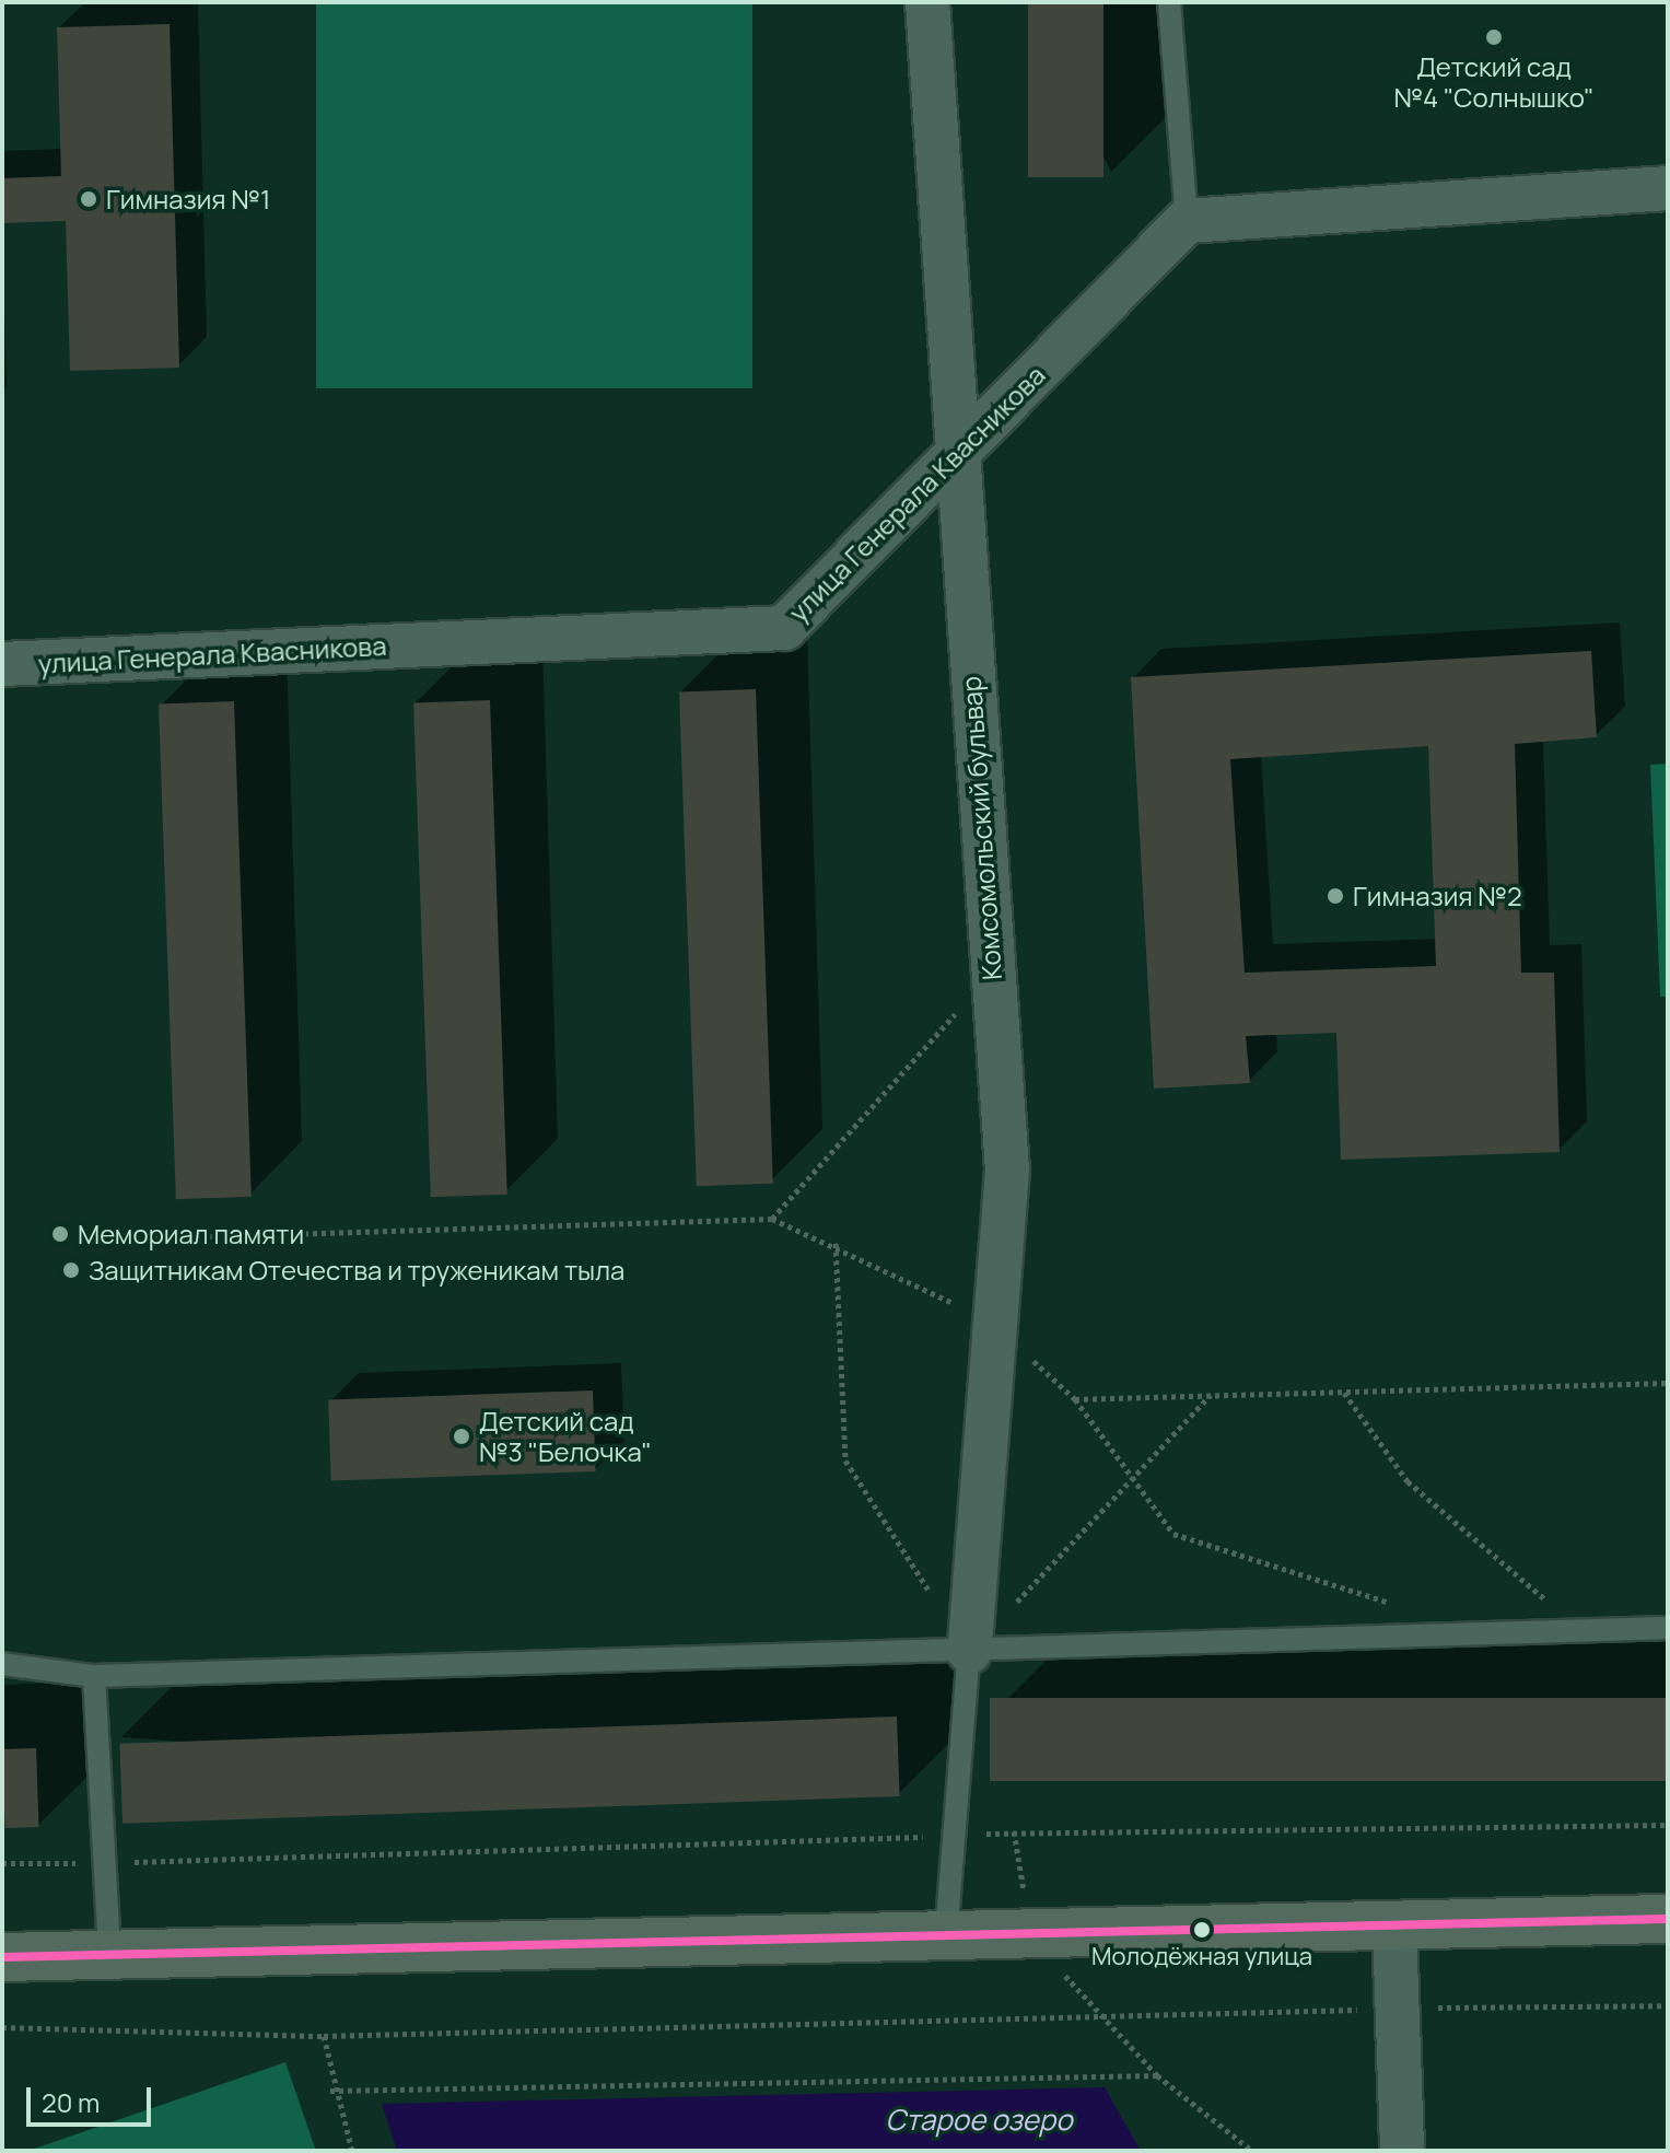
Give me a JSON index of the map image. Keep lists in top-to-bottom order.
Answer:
{
  "streets": {
    "street": ["улица Генерала Квасникова", "Комсомольский бульвар"]
  },
  "crossings": [
    ["улица Генерала Квасникова", "Комсомольский бульвар"]
  ],
  "water": ["Старое озеро"],
  "places": [
    "Детский сад №4 \"Солнышко\"",
    "Гимназия №1",
    "Гимназия №2",
    "Мемориал памяти",
    "Защитникам Отечества и труженикам тыла",
    "Детский сад №3 \"Белочка\"",
    "Молодёжная улица"
  ],
  "scale_bar": "20 m"
}
